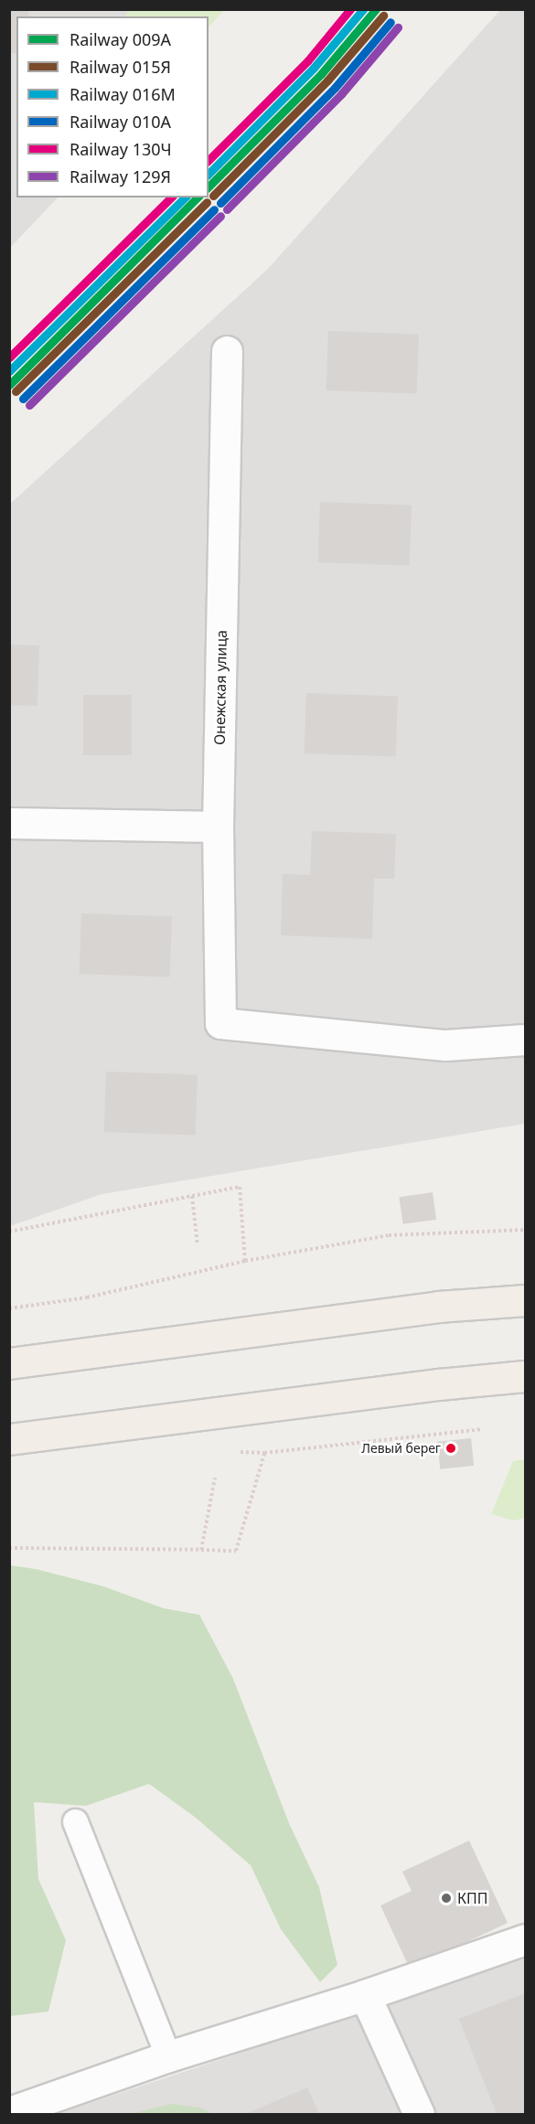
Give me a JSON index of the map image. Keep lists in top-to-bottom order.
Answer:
{
  "streets": {
    "street": ["Онежская улица"]
  },
  "places": ["Левый берег", "КПП"],
  "lines": [
    "rail line 009А",
    "rail line 016М",
    "rail line 130Ч",
    "rail line 015Я",
    "rail line 010А",
    "rail line 129Я"
  ],
  "legend": [
    "Railway 009А",
    "Railway 015Я",
    "Railway 016М",
    "Railway 010А",
    "Railway 130Ч",
    "Railway 129Я"
  ]
}
